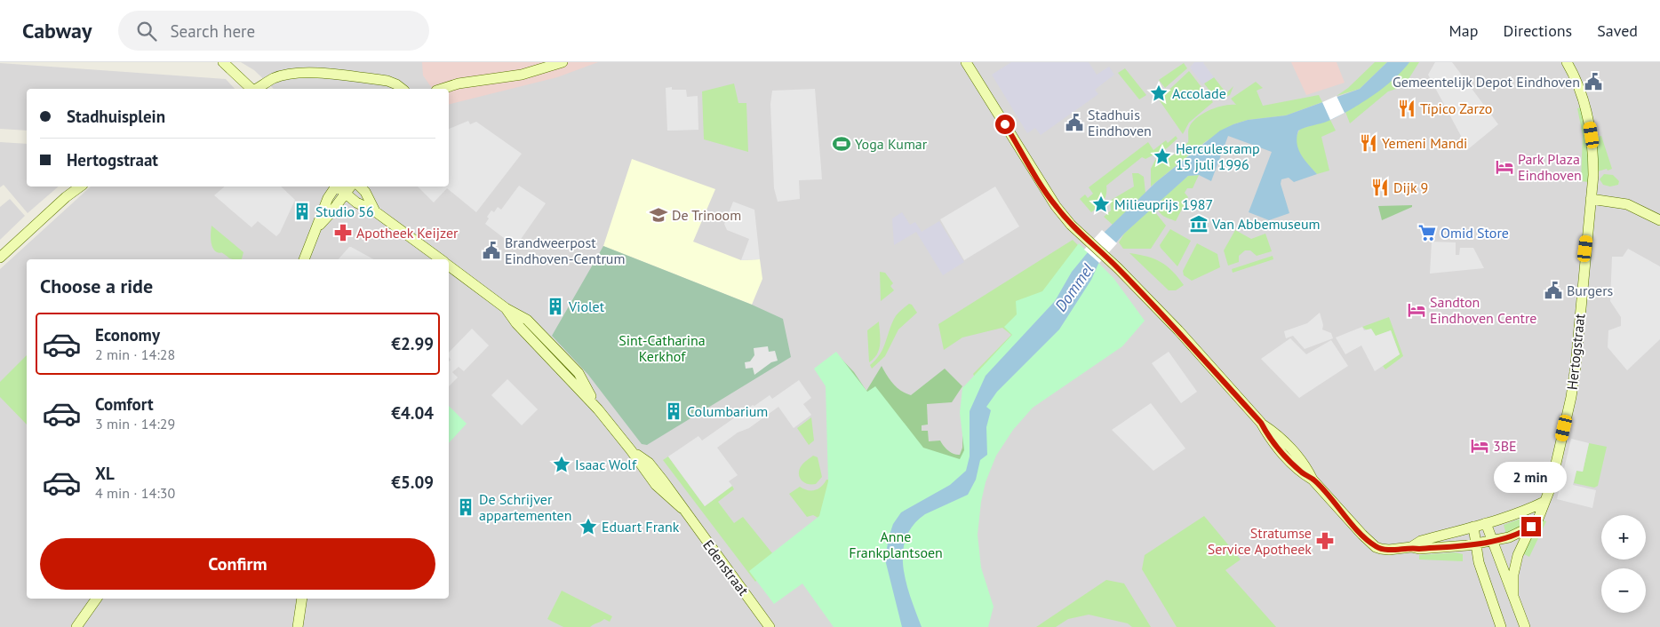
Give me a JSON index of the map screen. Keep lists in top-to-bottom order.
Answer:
{
  "streets": {
    "street": ["Hertogstraat", "Edenstraat"]
  },
  "water": ["Dommel"],
  "parks": ["Sint-Catharina Kerkhof", "Anne Frankplantsoen"],
  "places": {
    "public building": [
      "Gemeentelijk Depot Eindhoven",
      "Stadhuis Eindhoven",
      "Brandweerpost Eindhoven-Centrum",
      "Burgers"
    ],
    "place": [
      "Accolade",
      "Herculesramp 15 juli 1996",
      "Milieuprijs 1987",
      "Isaac Wolf",
      "Eduart Frank"
    ],
    "restaurant": ["Típico Zarzo", "Yemeni Mandi", "Dijk 9"],
    "sports": ["Yoga Kumar"],
    "hotel": ["Park Plaza Eindhoven", "Sandton Eindhoven Centre", "3BE"],
    "building": [
      "Studio 56",
      "Violet",
      "Columbarium",
      "De Schrijver appartementen"
    ],
    "school or university": ["De Trinoom"],
    "museum": ["Van Abbemuseum"],
    "pharmacy": ["Apotheek Keijzer", "Stratumse Service Apotheek"],
    "supermarket": ["Omid Store"]
  },
  "page": {
    "header": "Cabway",
    "search": "Search here",
    "nav": ["Map", "Directions", "Saved"],
    "banner": ["Stadhuisplein", "Hertogstraat"],
    "heading": "Choose a ride",
    "list": [
      {
        "name": "Economy",
        "note": "2 min · 14:28",
        "value": "€2.99"
      },
      {
        "name": "Comfort",
        "note": "3 min · 14:29",
        "value": "€4.04"
      },
      {
        "name": "XL",
        "note": "4 min · 14:30",
        "value": "€5.09"
      }
    ],
    "bubble": "2 min",
    "map_buttons": ["+", "−"],
    "buttons": "Confirm"
  }
}
